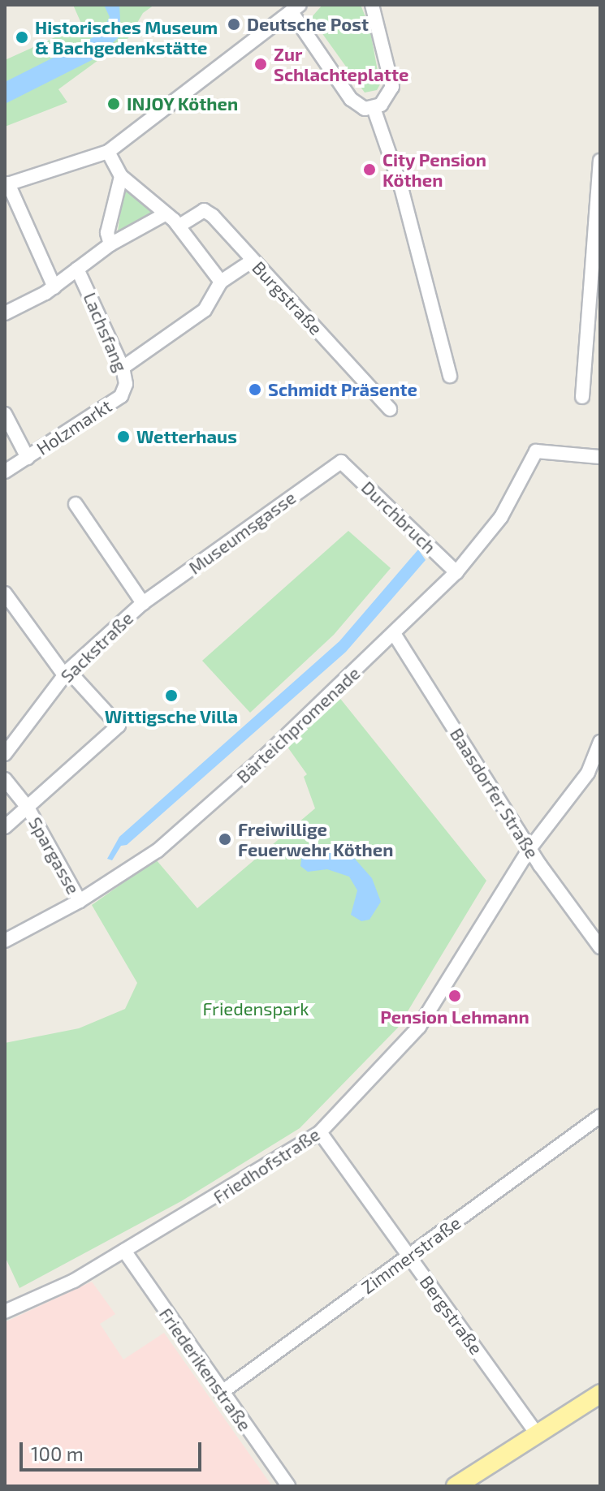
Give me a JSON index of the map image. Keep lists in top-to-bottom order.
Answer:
{
  "streets": {
    "street": [
      "Burgstraße",
      "Lachsfang",
      "Holzmarkt",
      "Durchbruch",
      "Museumsgasse",
      "Sackstraße",
      "Bärteichpromenade",
      "Baasdorfer Straße",
      "Spargasse",
      "Friedhofstraße",
      "Zimmerstraße",
      "Bergstraße",
      "Friederikenstraße"
    ]
  },
  "crossings": [
    ["Lachsfang", "Holzmarkt"],
    ["Durchbruch", "Museumsgasse"],
    ["Durchbruch", "Bärteichpromenade"],
    ["Museumsgasse", "Sackstraße"],
    ["Bärteichpromenade", "Baasdorfer Straße"],
    ["Bärteichpromenade", "Spargasse"],
    ["Baasdorfer Straße", "Friedhofstraße"],
    ["Friedhofstraße", "Bergstraße"],
    ["Friedhofstraße", "Friederikenstraße"],
    ["Zimmerstraße", "Bergstraße"],
    ["Zimmerstraße", "Friederikenstraße"]
  ],
  "parks": ["Friedenspark"],
  "places": [
    "Deutsche Post",
    "Historisches Museum & Bachgedenkstätte",
    "Zur Schlachteplatte",
    "INJOY Köthen",
    "City Pension Köthen",
    "Schmidt Präsente",
    "Wetterhaus",
    "Wittigsche Villa",
    "Freiwillige Feuerwehr Köthen",
    "Pension Lehmann"
  ],
  "scale_bar": "100 m"
}
